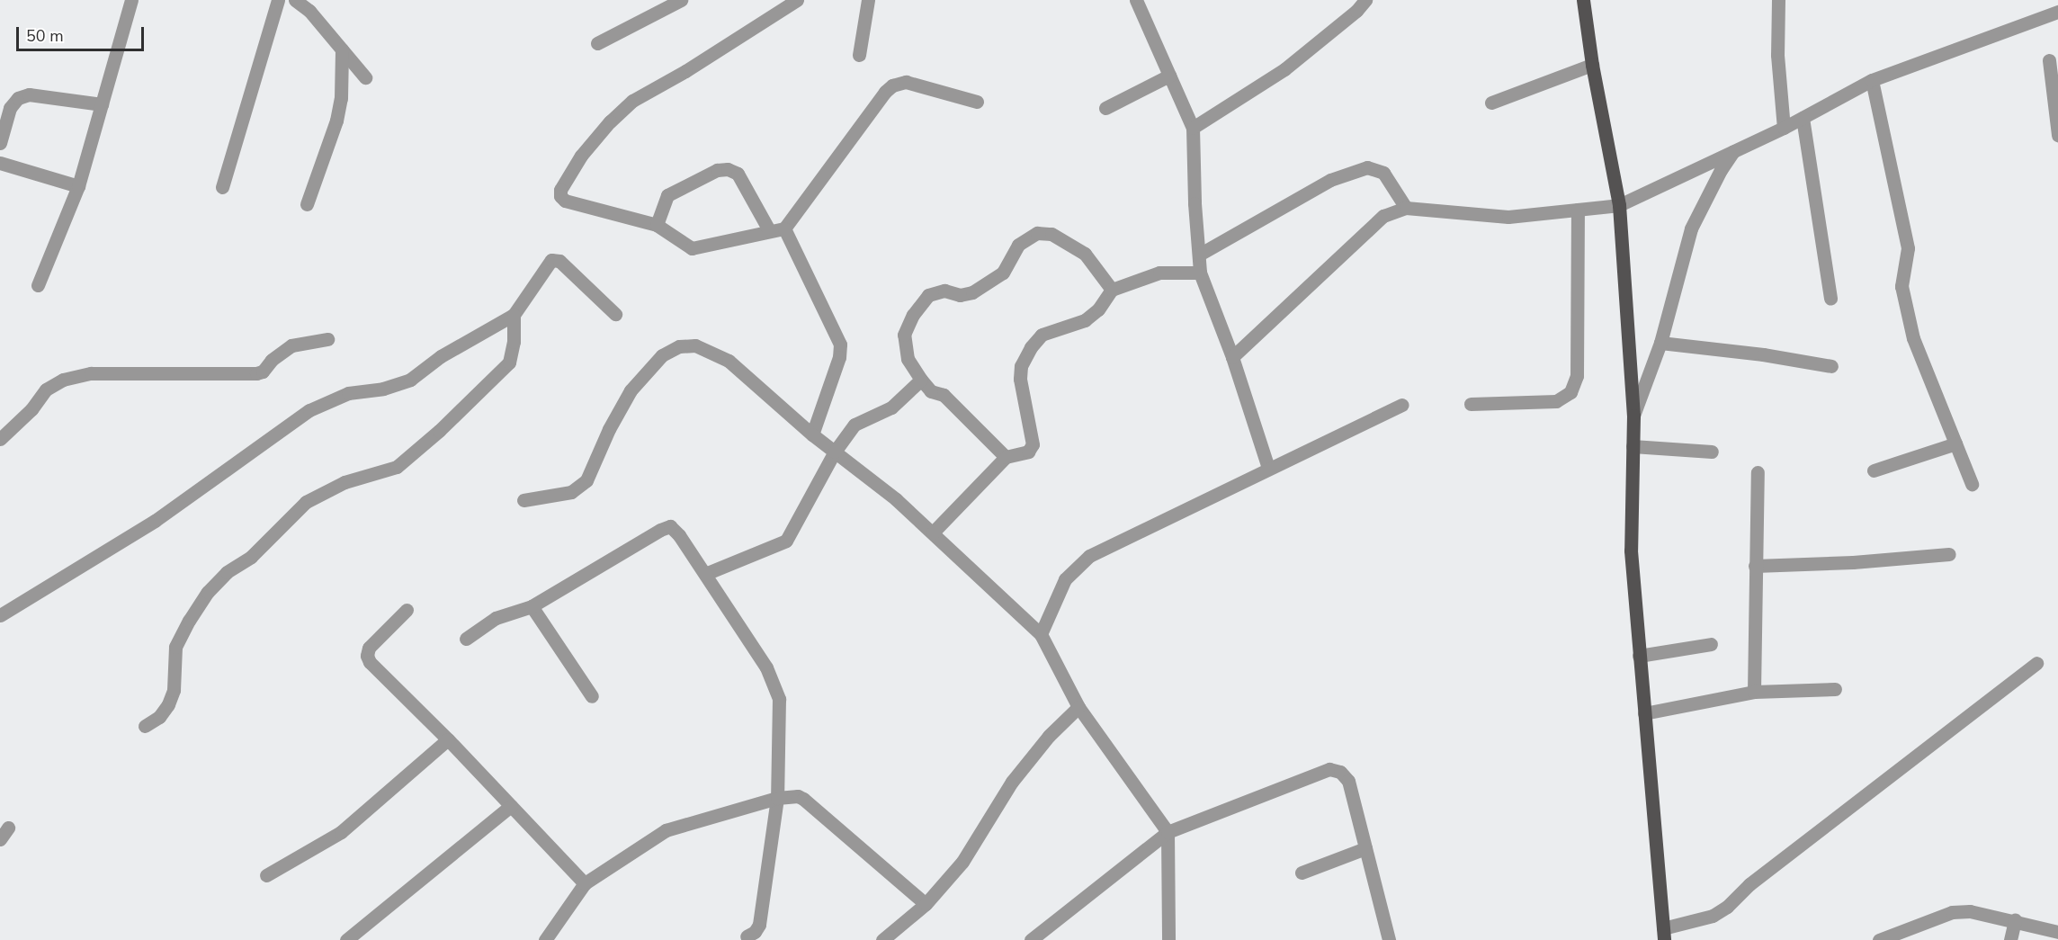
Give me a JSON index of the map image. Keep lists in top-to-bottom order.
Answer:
{
  "scale_bar": "50 m"
}
